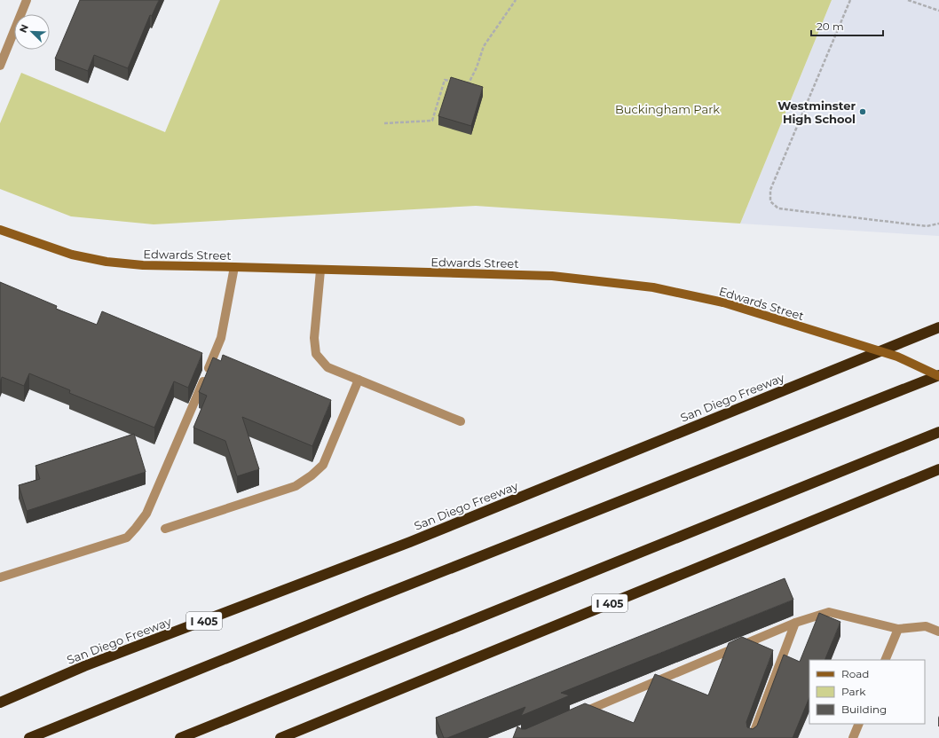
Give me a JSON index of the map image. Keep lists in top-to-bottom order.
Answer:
{
  "streets": {
    "highway": ["San Diego Freeway", "I 405"],
    "street": ["Edwards Street"]
  },
  "parks": ["Buckingham Park"],
  "places": ["Westminster High School"],
  "legend": ["Road", "Park", "Building"],
  "scale_bar": "20 m",
  "north": "top left"
}
